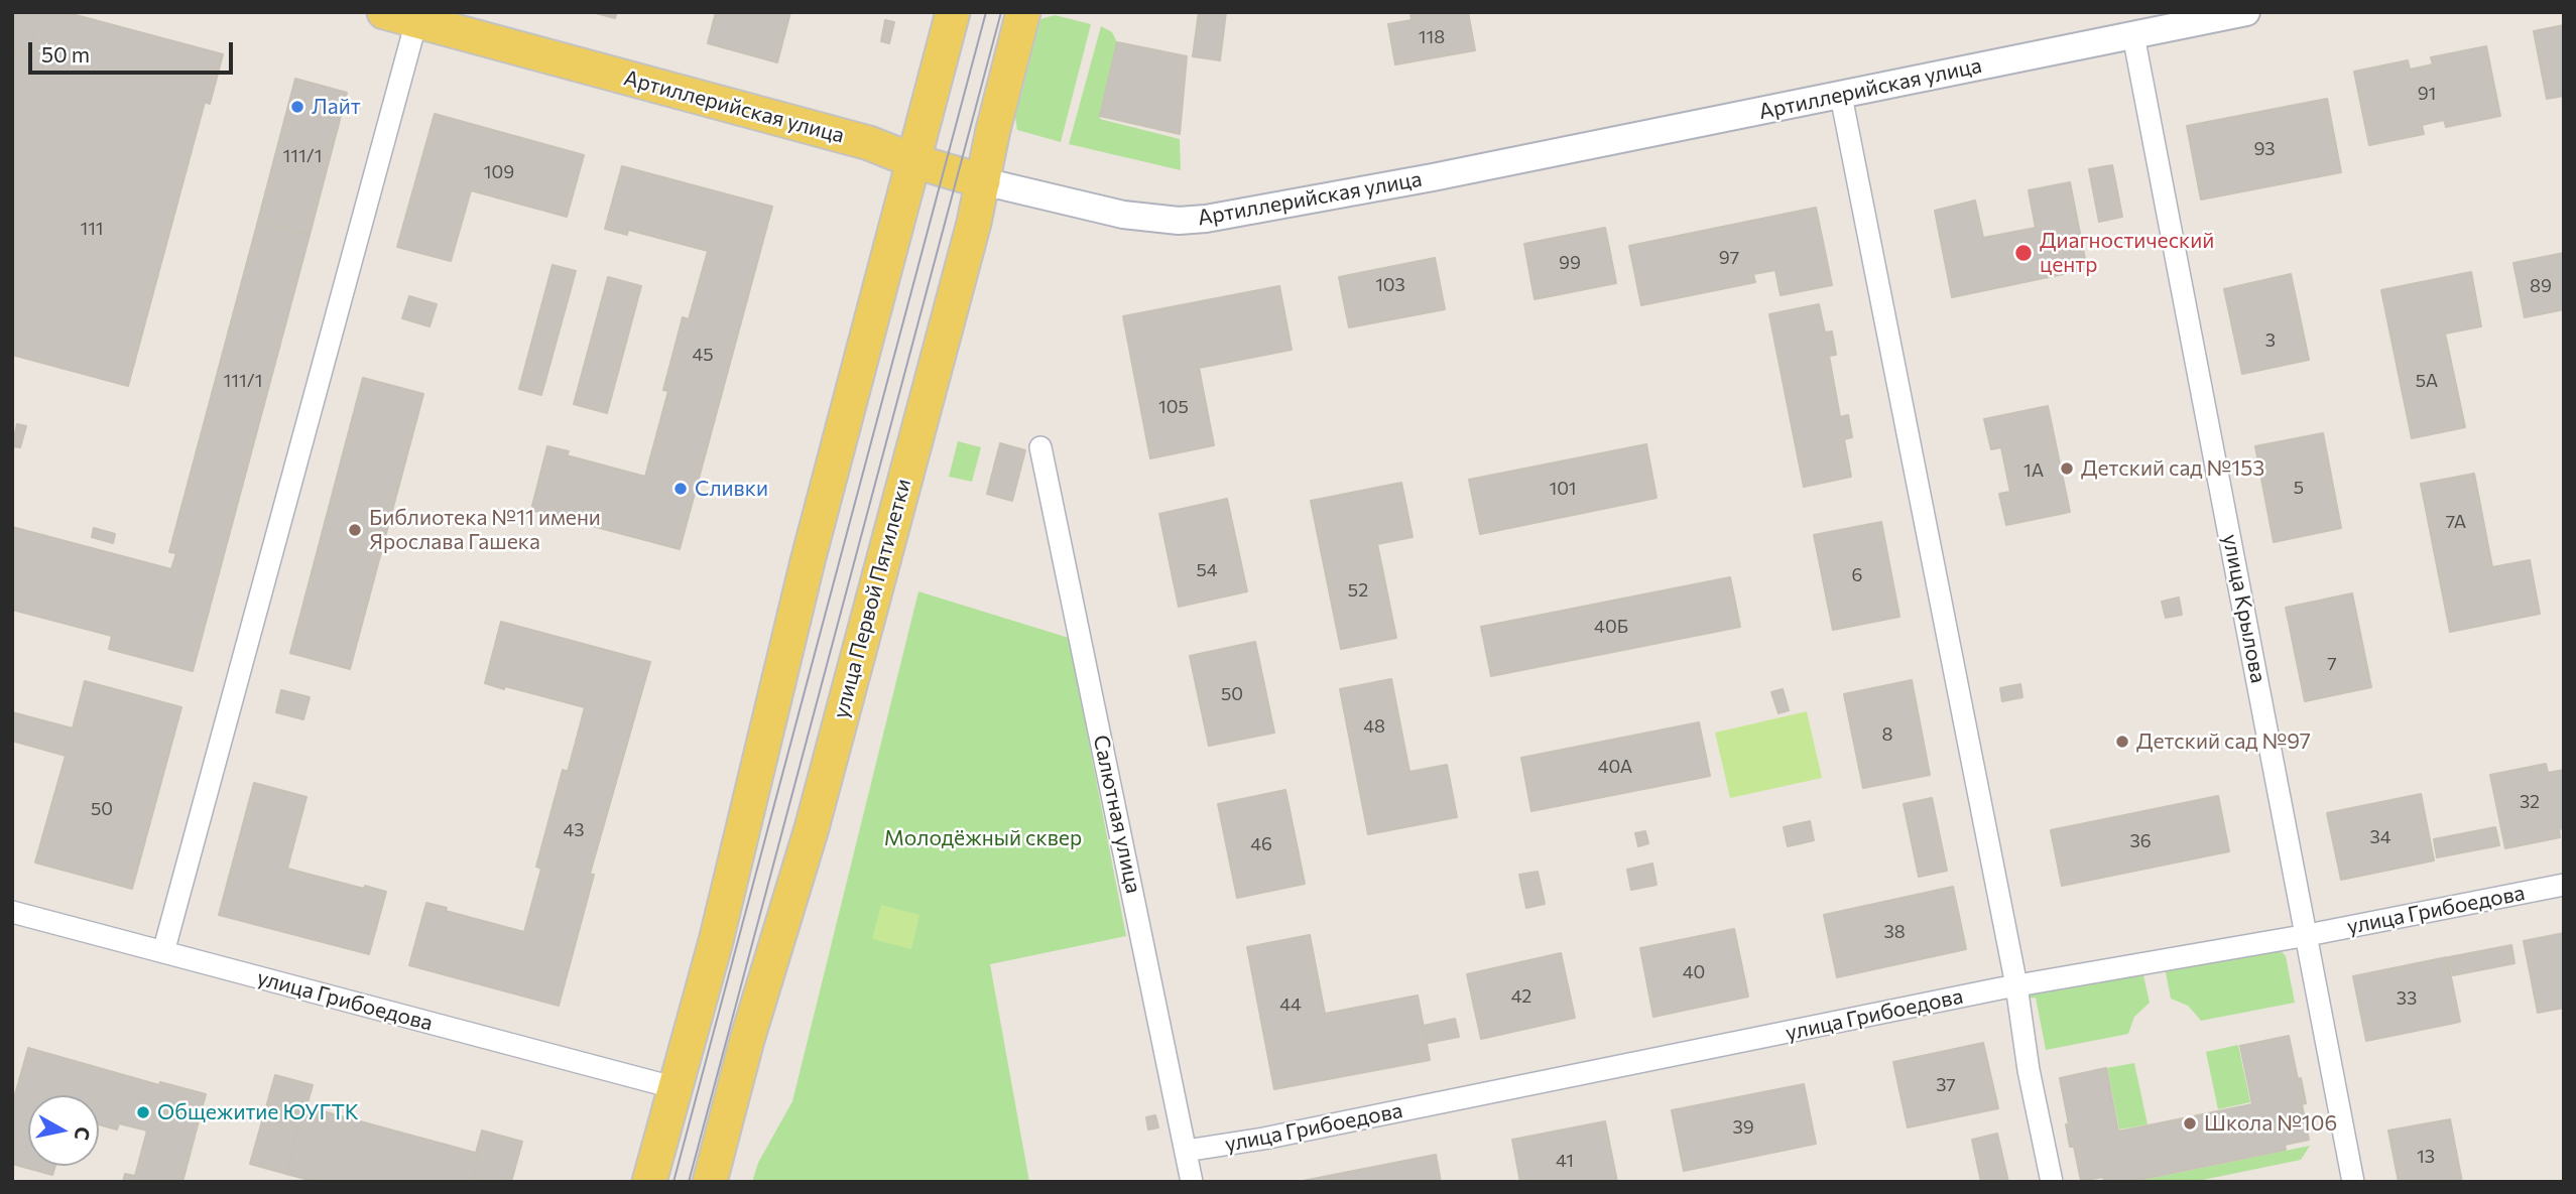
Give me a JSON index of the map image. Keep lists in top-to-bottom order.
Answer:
{
  "streets": {
    "main road": ["Артиллерийская улица", "улица Первой Пятилетки"],
    "street": ["улица Крылова", "Салютная улица", "улица Грибоедова"]
  },
  "crossings": [
    ["Артиллерийская улица", "улица Первой Пятилетки"],
    ["Артиллерийская улица", "улица Крылова"],
    ["улица Крылова", "улица Грибоедова"],
    ["Салютная улица", "улица Грибоедова"]
  ],
  "parks": ["Молодёжный сквер"],
  "places": [
    "Лайт",
    "Диагностический центр",
    "Детский сад №153",
    "Сливки",
    "Библиотека №11 имени Ярослава Гашека",
    "Детский сад №97",
    "Общежитие ЮУГТК",
    "Школа №106"
  ],
  "house_numbers": [
    "118",
    "91",
    "93",
    "111/1",
    "109",
    "111",
    "97",
    "99",
    "103",
    "89",
    "3",
    "45",
    "111/1",
    "5А",
    "105",
    "1А",
    "5",
    "101",
    "7А",
    "54",
    "6",
    "52",
    "40Б",
    "7",
    "50",
    "48",
    "8",
    "40А",
    "32",
    "50",
    "43",
    "34",
    "36",
    "46",
    "38",
    "40",
    "42",
    "33",
    "44",
    "37",
    "39",
    "13",
    "41"
  ],
  "scale_bar": "50 m",
  "north": "right"
}
